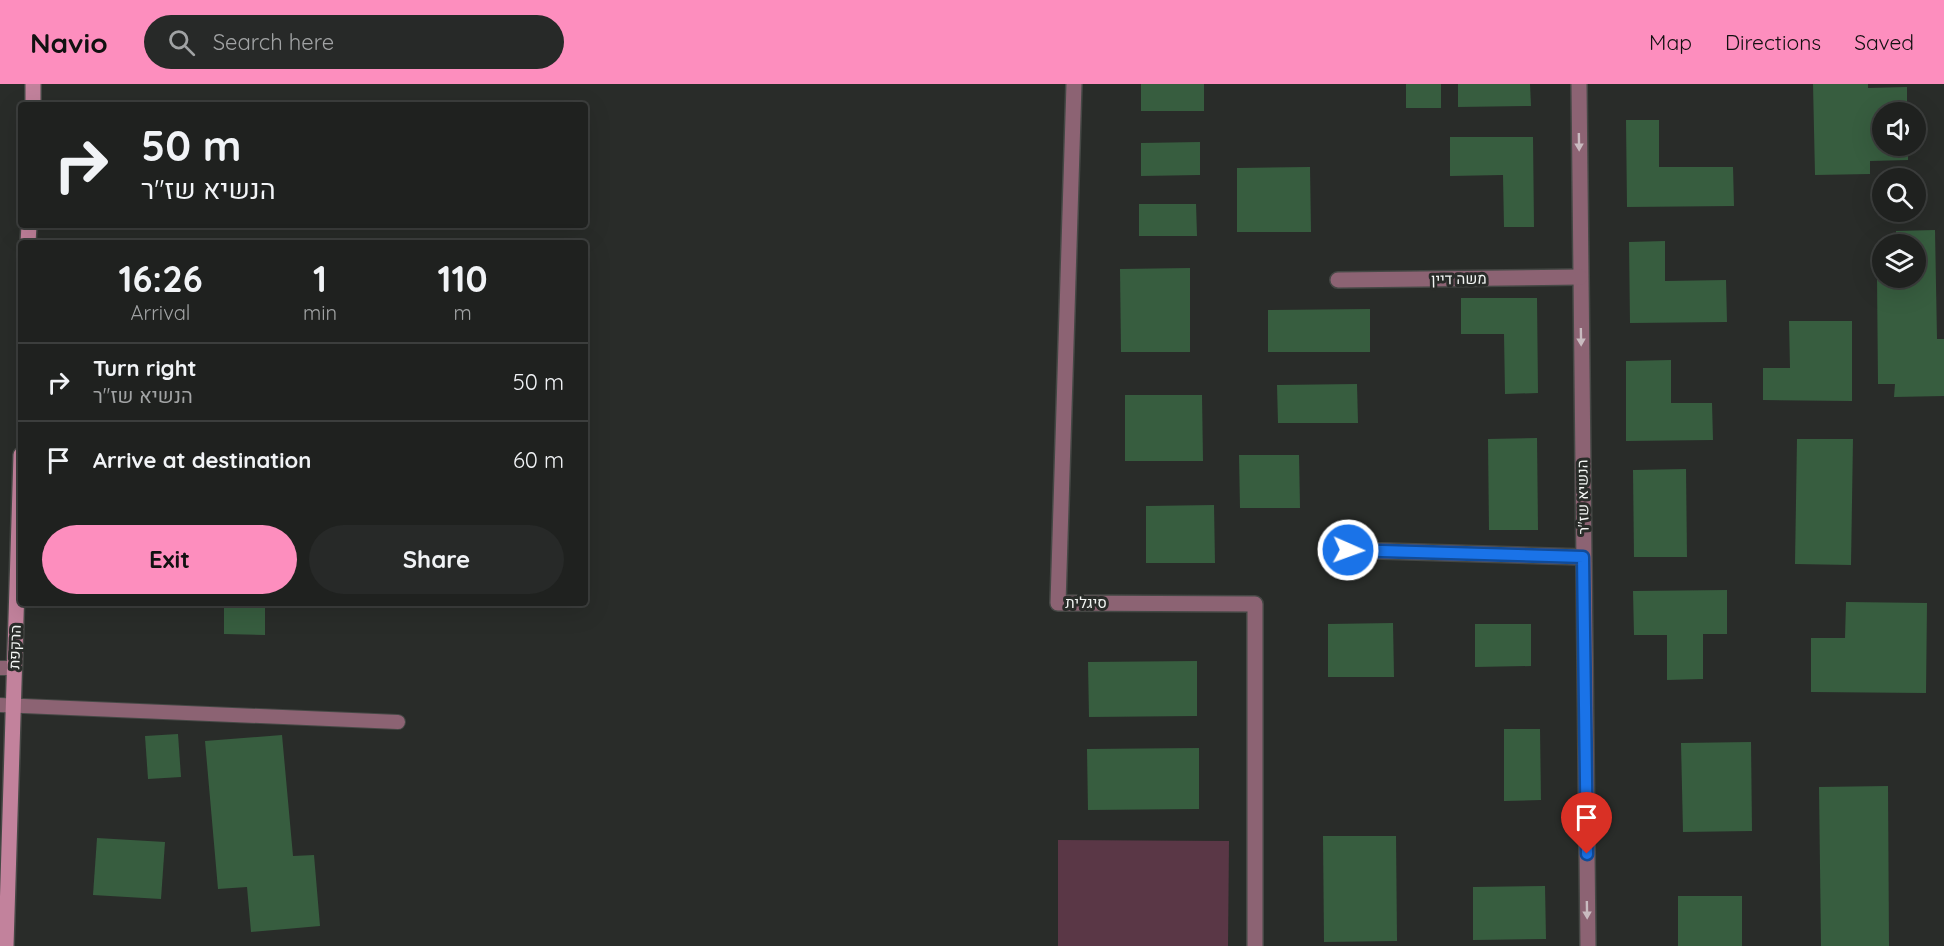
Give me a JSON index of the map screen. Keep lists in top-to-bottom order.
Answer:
{
  "streets": {
    "main road": ["הרקפת"],
    "street": ["משה דיין", "הנשיא שז\"ר", "סיגלית"]
  },
  "crossings": [
    ["משה דיין", "הנשיא שז\"ר"]
  ],
  "one_way": ["הנשיא שז\"ר"],
  "page": {
    "header": "Navio",
    "search": "Search here",
    "nav": ["Map", "Directions", "Saved"],
    "turn": ["50 m", "הנשיא שז\"ר"],
    "eta": [
      "16:26",
      "Arrival",
      "1",
      "min",
      "110",
      "m"
    ],
    "list": [
      {
        "name": "Turn right",
        "note": "הנשיא שז\"ר",
        "value": "50 m"
      },
      {
        "name": "Arrive at destination",
        "value": "60 m"
      }
    ],
    "buttons": ["Exit", "Share"]
  }
}
